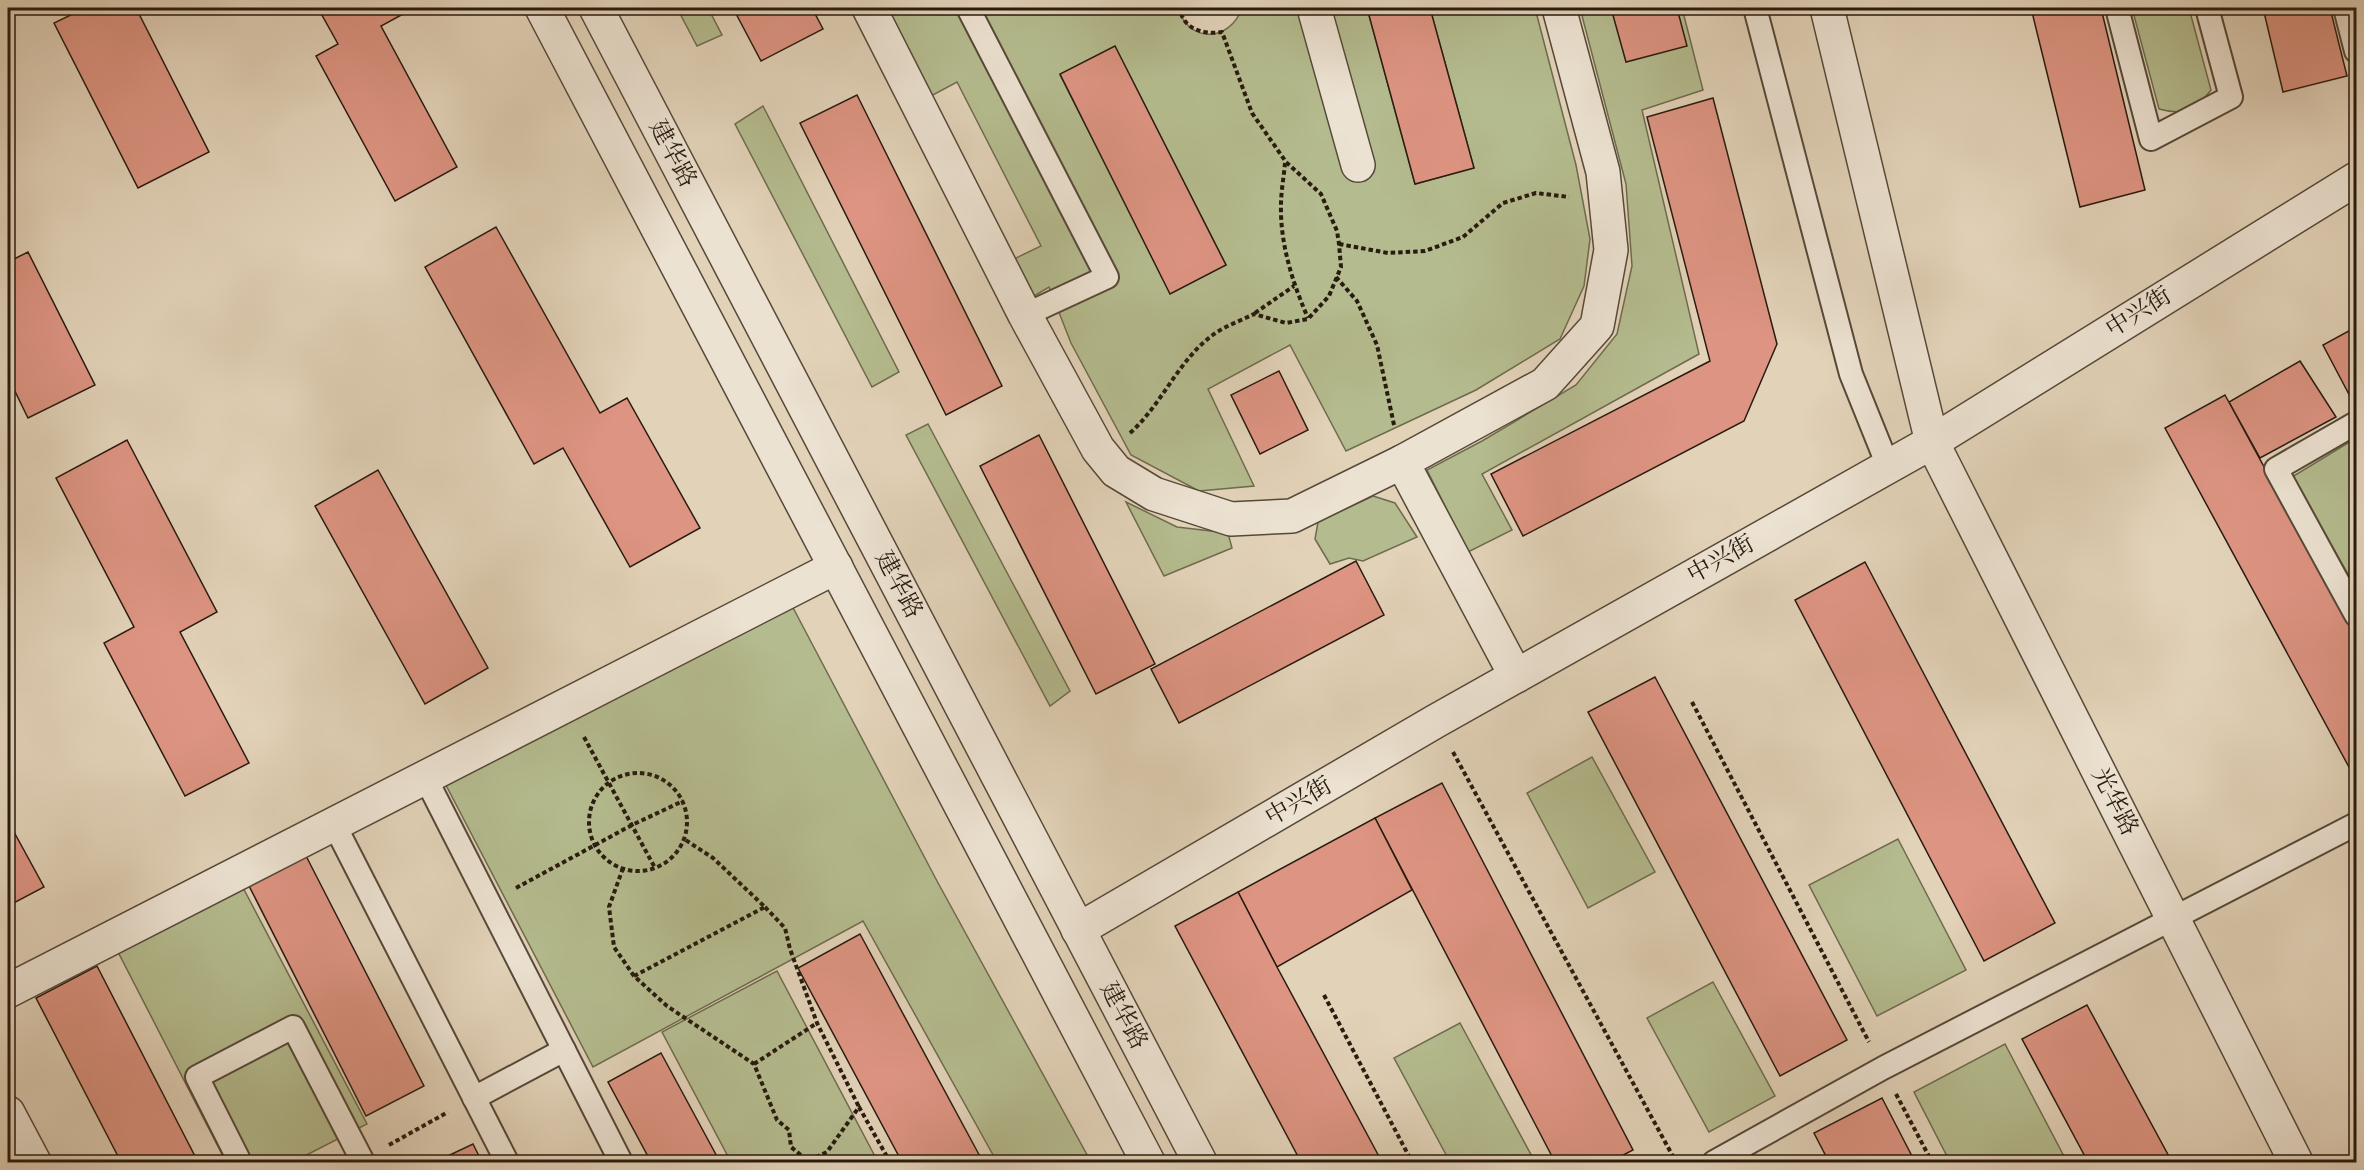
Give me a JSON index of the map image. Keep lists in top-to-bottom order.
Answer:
{
  "streets": {
    "street": ["建华路", "中兴街", "光华路"]
  },
  "crossings": [
    ["建华路", "中兴街"],
    ["中兴街", "光华路"]
  ]
}
